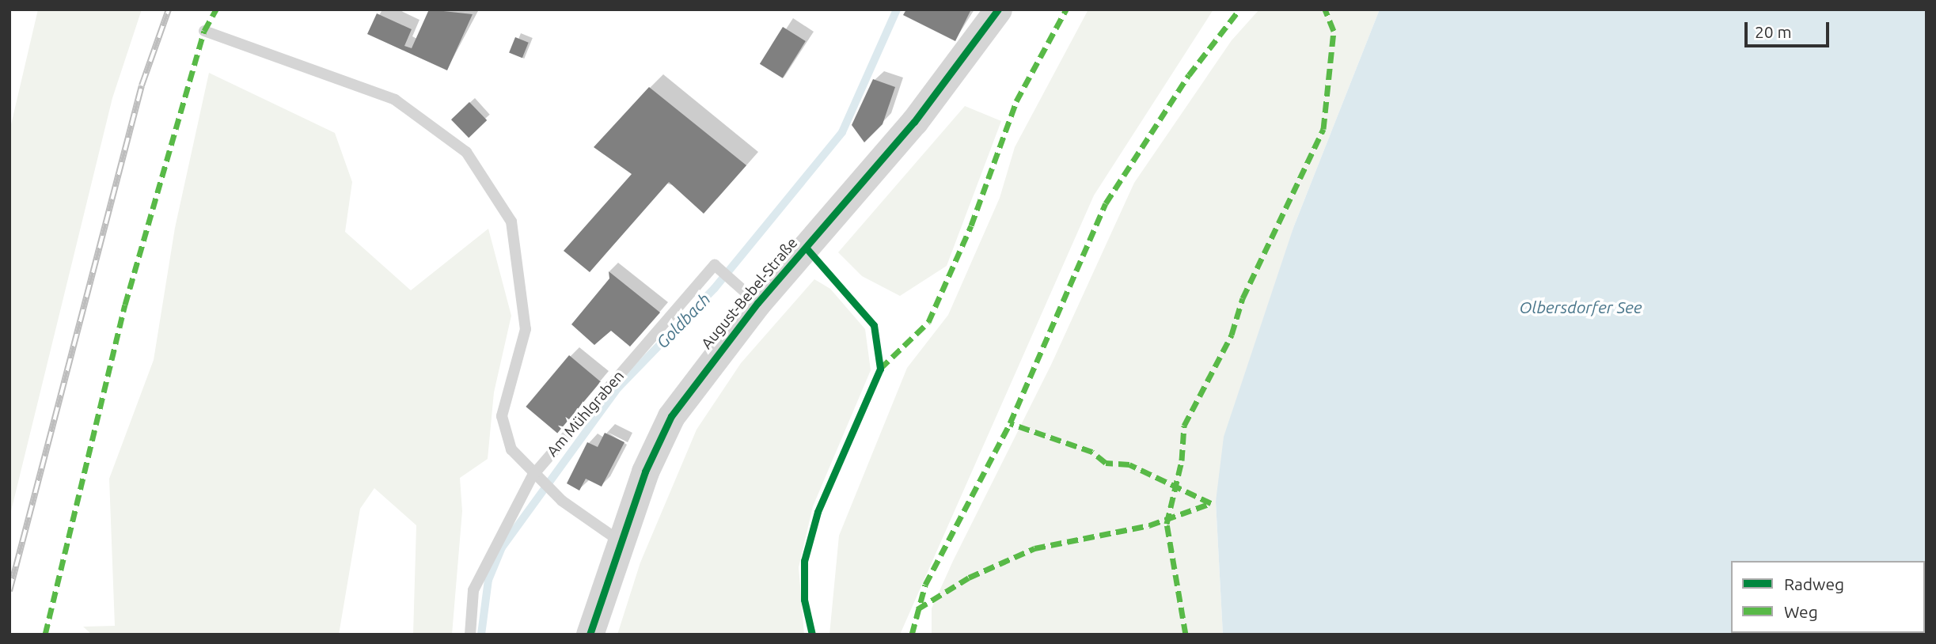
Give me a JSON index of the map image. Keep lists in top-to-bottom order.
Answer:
{
  "streets": {
    "street": ["August-Bebel-Straße"],
    "lane": ["Am Mühlgraben"]
  },
  "crossings": [
    ["August-Bebel-Straße", "Am Mühlgraben"]
  ],
  "water": ["Olbersdorfer See", "Goldbach"],
  "legend": ["Radweg", "Weg"],
  "scale_bar": "20 m"
}
